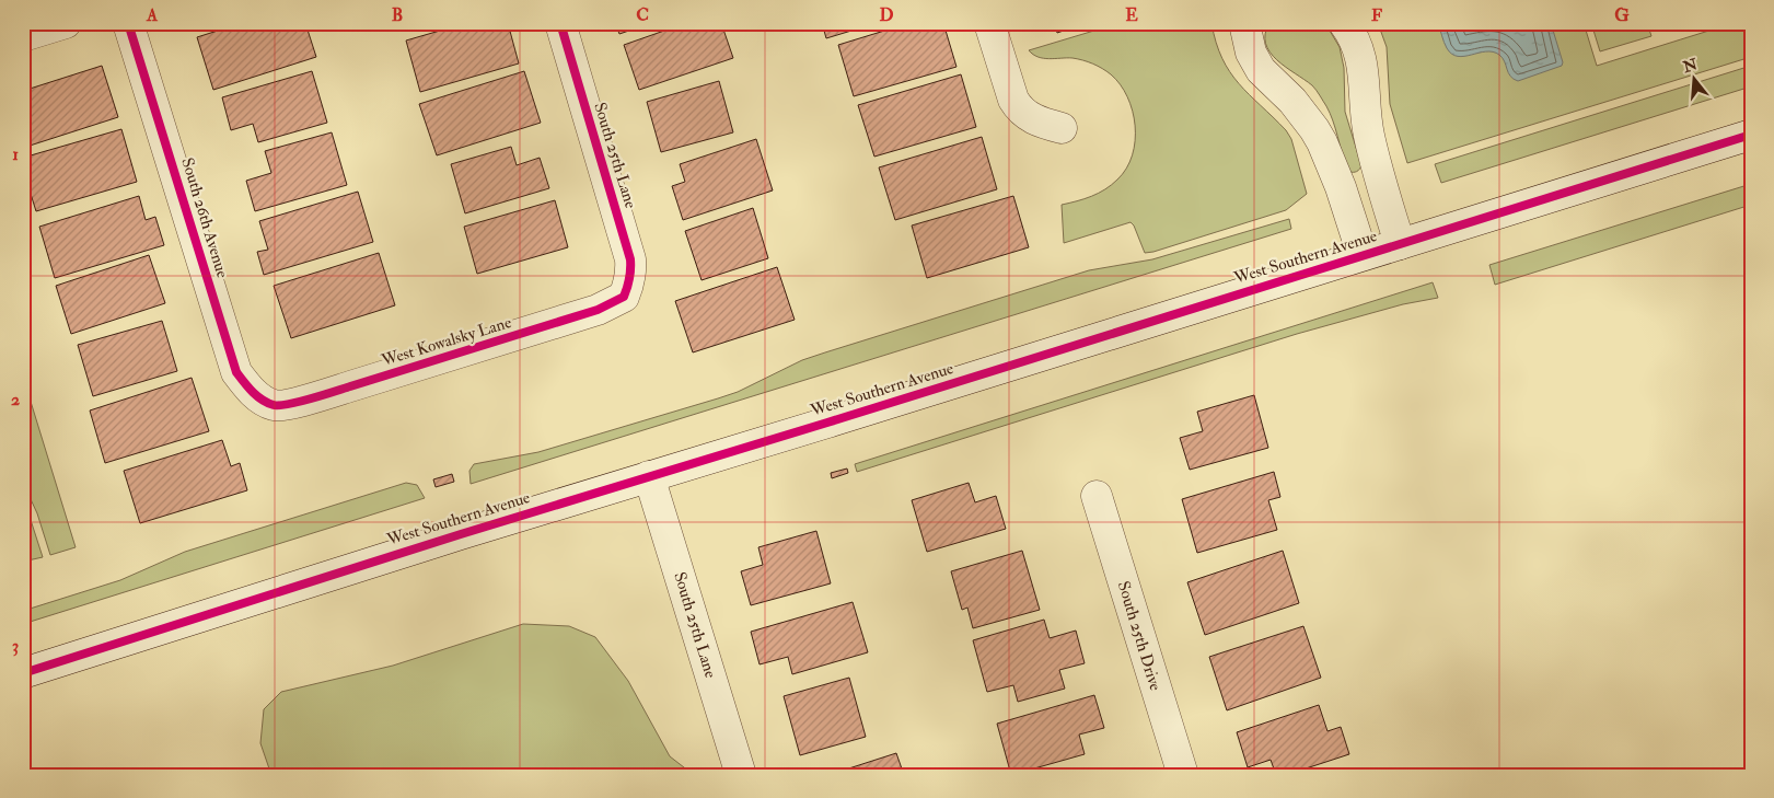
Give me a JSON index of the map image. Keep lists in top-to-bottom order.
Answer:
{
  "streets": {
    "street": [
      "South 25th Lane",
      "South 26th Avenue",
      "West Southern Avenue",
      "West Kowalsky Lane",
      "South 25th Drive"
    ]
  },
  "crossings": [
    ["South 25th Lane", "West Southern Avenue"],
    ["South 25th Lane", "West Kowalsky Lane"],
    ["South 26th Avenue", "West Kowalsky Lane"]
  ],
  "north": "top",
  "grid": {
    "columns": [
      "A",
      "B",
      "C",
      "D",
      "E",
      "F",
      "G"
    ],
    "rows": ["1", "2", "3"]
  }
}
